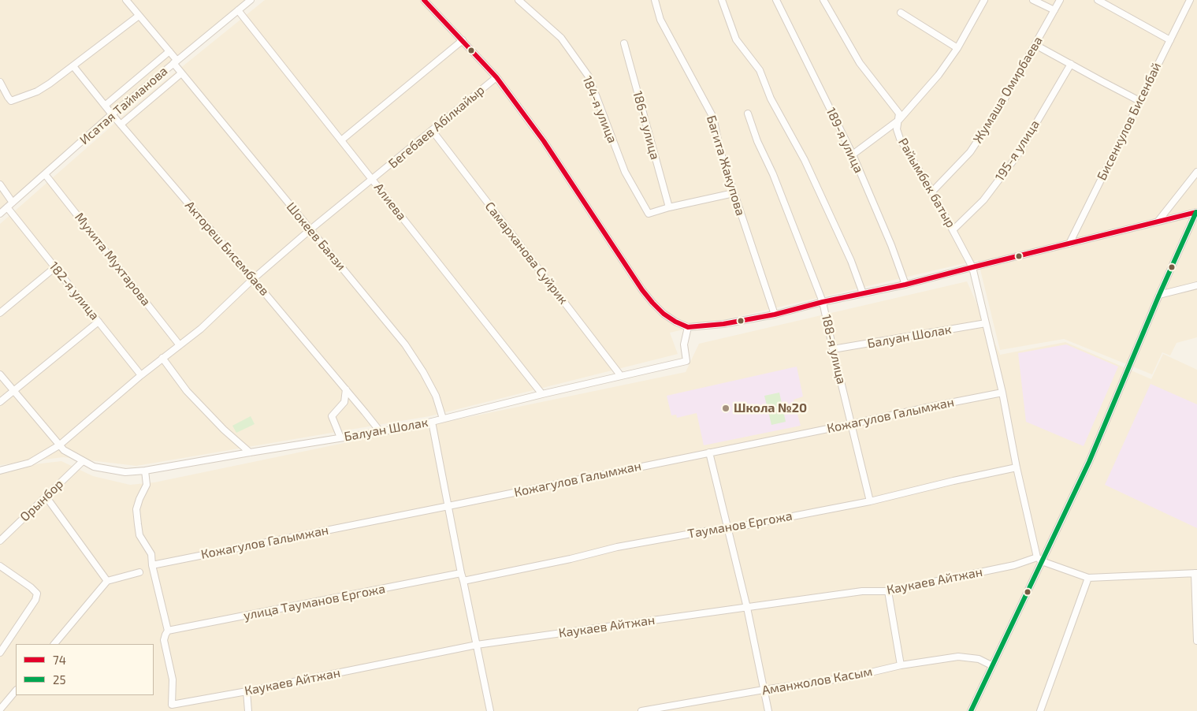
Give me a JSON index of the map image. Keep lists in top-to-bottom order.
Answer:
{
  "streets": {
    "street": [
      "Жумаша Омирбаева",
      "Исатая Тайманова",
      "184-я улица",
      "Бисенкулов Бисенбай",
      "186-я улица",
      "Бегебаев Абілкайыр",
      "189-я улица",
      "195-я улица",
      "Багита Жакупова",
      "Райымбек батыр",
      "Алиева",
      "Шокеев Баязи",
      "Актореш Бисембаев",
      "Самарханова Суйрик",
      "Мухита Мухтарова",
      "182-я улица",
      "Балуан Шолак",
      "188-я улица",
      "Кожагулов Галымжан",
      "Орынбор",
      "Тауманов Ергожа",
      "Каукаев Айтжан",
      "улица Тауманов Ергожа",
      "Аманжолов Касым"
    ]
  },
  "crossings": [
    ["Жумаша Омирбаева", "Райымбек батыр"],
    ["Исатая Тайманова", "Алиева"],
    ["Исатая Тайманова", "Шокеев Баязи"],
    ["Исатая Тайманова", "Актореш Бисембаев"],
    ["Исатая Тайманова", "Мухита Мухтарова"],
    ["Исатая Тайманова", "182-я улица"],
    ["184-я улица", "186-я улица"],
    ["Бегебаев Абілкайыр", "Алиева"],
    ["Бегебаев Абілкайыр", "Шокеев Баязи"],
    ["Бегебаев Абілкайыр", "Актореш Бисембаев"],
    ["Бегебаев Абілкайыр", "Самарханова Суйрик"],
    ["Бегебаев Абілкайыр", "Мухита Мухтарова"],
    ["Бегебаев Абілкайыр", "182-я улица"],
    ["Бегебаев Абілкайыр", "Балуан Шолак"],
    ["195-я улица", "Райымбек батыр"],
    ["Райымбек батыр", "Балуан Шолак"],
    ["Райымбек батыр", "Кожагулов Галымжан"],
    ["Райымбек батыр", "Тауманов Ергожа"],
    ["Райымбек батыр", "Каукаев Айтжан"],
    ["Алиева", "Балуан Шолак"],
    ["Шокеев Баязи", "Балуан Шолак"],
    ["Актореш Бисембаев", "Балуан Шолак"],
    ["Самарханова Суйрик", "Балуан Шолак"],
    ["Балуан Шолак", "188-я улица"],
    ["Балуан Шолак", "Орынбор"],
    ["188-я улица", "Кожагулов Галымжан"],
    ["188-я улица", "Тауманов Ергожа"],
    ["Каукаев Айтжан", "улица Тауманов Ергожа"]
  ],
  "places": ["Школа №20"],
  "lines": ["transit line 74", "transit line 25"],
  "legend": ["74", "25"]
}
